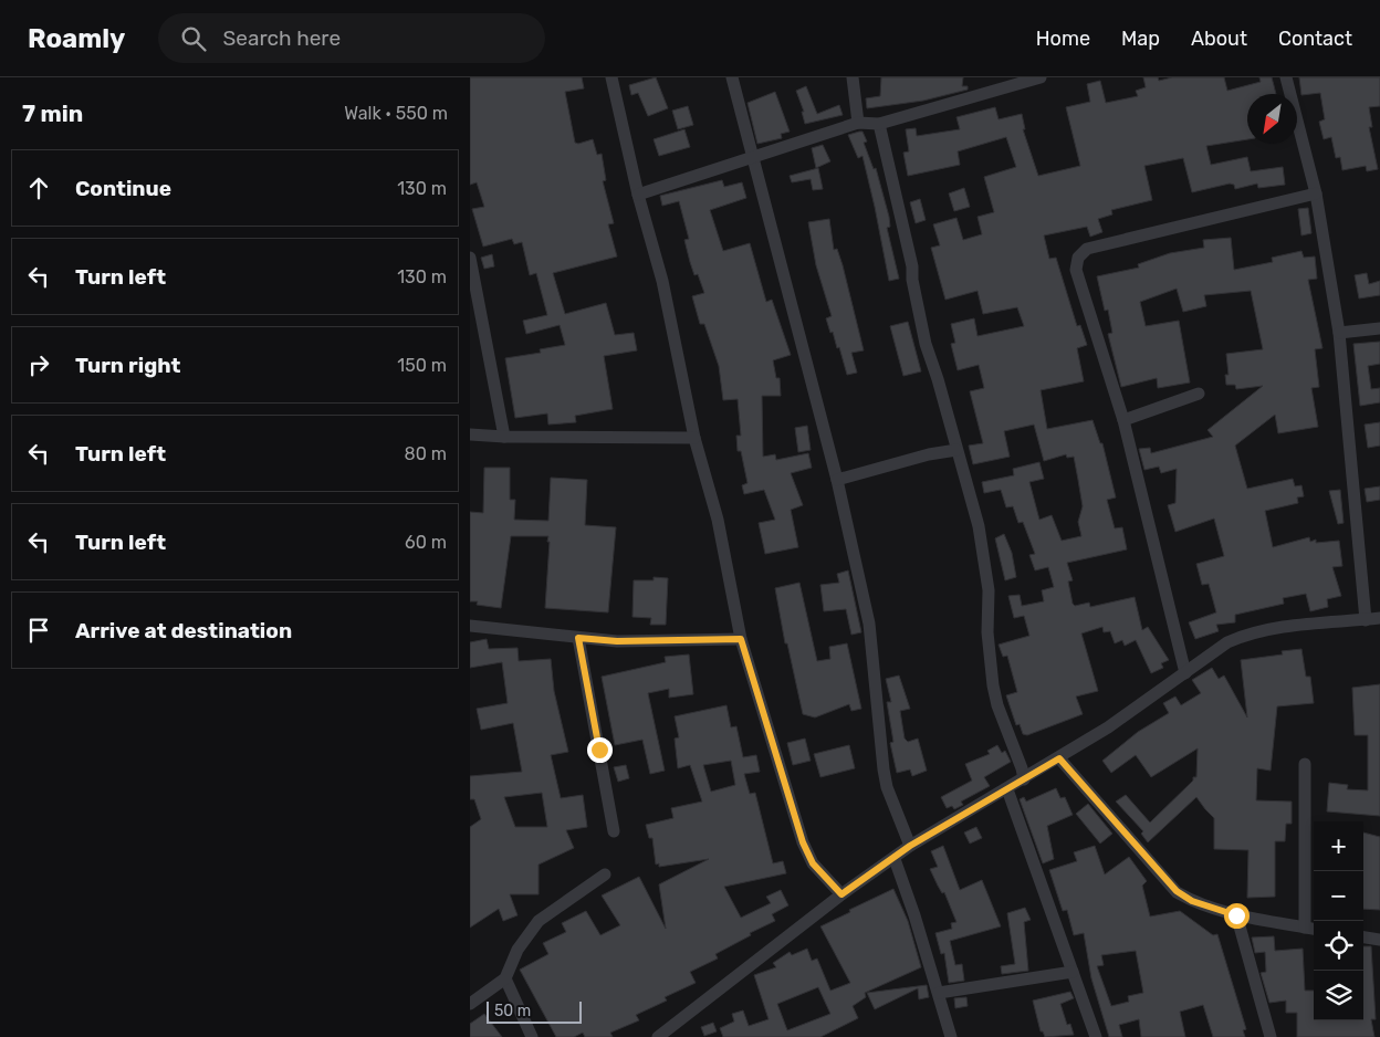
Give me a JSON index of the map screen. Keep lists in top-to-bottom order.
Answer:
{
  "scale_bar": "50 m",
  "north": "bottom left",
  "page": {
    "header": "Roamly",
    "search": "Search here",
    "nav": [
      "Home",
      "Map",
      "About",
      "Contact"
    ],
    "heading": ["7 min", "Walk · 550 m"],
    "list": [
      ["Continue", "130 m"],
      ["Turn left", "130 m"],
      ["Turn right", "150 m"],
      ["Turn left", "80 m"],
      ["Turn left", "60 m"],
      "Arrive at destination"
    ],
    "map_buttons": ["+", "−"],
    "scale": "50 m"
  }
}
